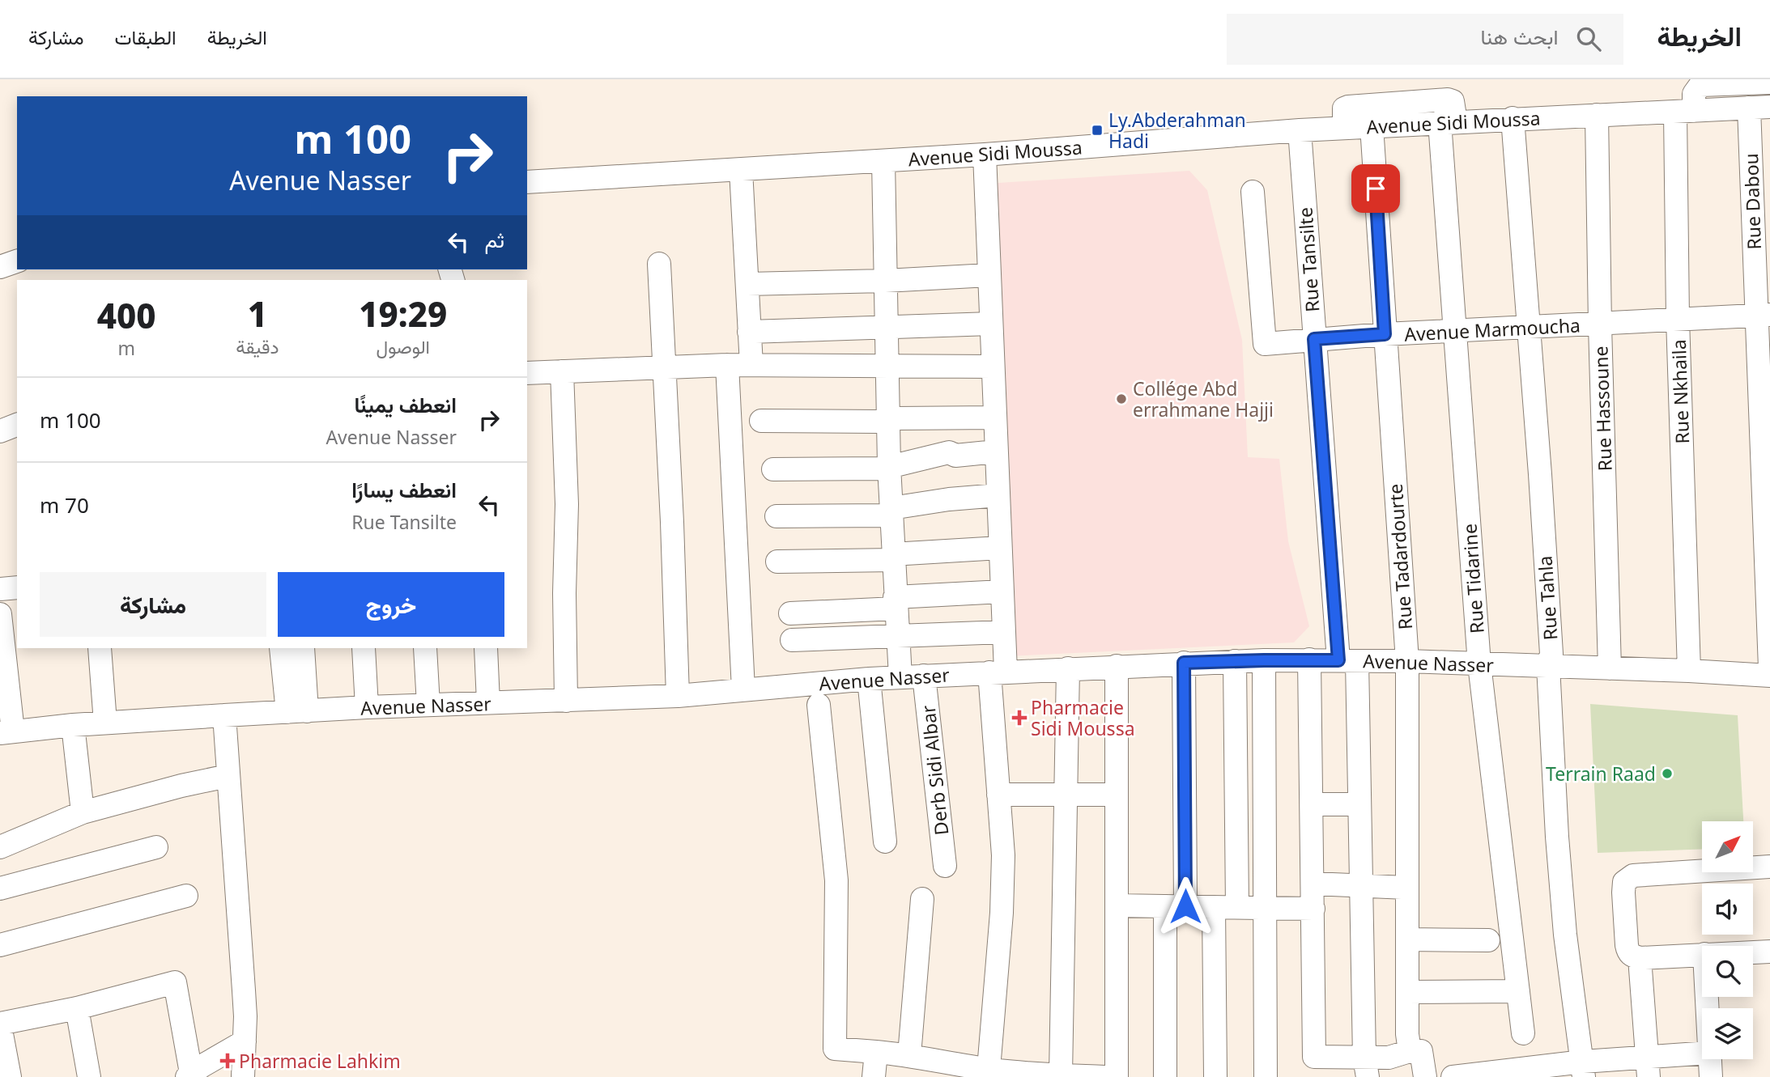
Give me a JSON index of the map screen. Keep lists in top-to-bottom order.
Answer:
{
  "streets": {
    "street": [
      "Avenue Sidi Moussa",
      "Rue Dabou",
      "Rue Tansilte",
      "Avenue Marmoucha",
      "Rue Nkhaila",
      "Rue Hassoune",
      "Rue Tadardourte",
      "Rue Tidarine",
      "Rue Tahla",
      "Avenue Nasser",
      "Derb Sidi Albar"
    ]
  },
  "crossings": [
    ["Avenue Sidi Moussa", "Rue Dabou"],
    ["Avenue Sidi Moussa", "Rue Tansilte"],
    ["Avenue Sidi Moussa", "Rue Nkhaila"],
    ["Avenue Sidi Moussa", "Rue Hassoune"],
    ["Avenue Sidi Moussa", "Rue Tadardourte"],
    ["Avenue Sidi Moussa", "Rue Tidarine"],
    ["Avenue Sidi Moussa", "Rue Tahla"],
    ["Rue Dabou", "Avenue Marmoucha"],
    ["Rue Tansilte", "Avenue Marmoucha"],
    ["Rue Tansilte", "Avenue Nasser"],
    ["Avenue Marmoucha", "Rue Nkhaila"],
    ["Avenue Marmoucha", "Rue Hassoune"],
    ["Avenue Marmoucha", "Rue Tadardourte"],
    ["Avenue Marmoucha", "Rue Tidarine"],
    ["Avenue Marmoucha", "Rue Tahla"],
    ["Rue Nkhaila", "Avenue Nasser"],
    ["Rue Hassoune", "Avenue Nasser"],
    ["Rue Tadardourte", "Avenue Nasser"],
    ["Rue Tidarine", "Avenue Nasser"],
    ["Rue Tahla", "Avenue Nasser"],
    ["Avenue Nasser", "Derb Sidi Albar"]
  ],
  "places": {
    "transit": ["Ly.Abderahman Hadi"],
    "other": ["Collége Abd errahmane Hajji", "Terrain Raad"],
    "health": ["Pharmacie Sidi Moussa", "Pharmacie Lahkim"]
  },
  "north": "top right",
  "page": {
    "header": "الخريطة",
    "search": "ابحث هنا",
    "nav": ["الخريطة", "الطبقات", "مشاركة"],
    "turn": ["100 m", "Avenue Nasser"],
    "then": "ثم",
    "eta": [
      "19:29",
      "الوصول",
      "1",
      "دقيقة",
      "400",
      "m"
    ],
    "list": [
      {
        "name": "انعطف يمينًا",
        "note": "Avenue Nasser",
        "value": "100 m"
      },
      {
        "name": "انعطف يسارًا",
        "note": "Rue Tansilte",
        "value": "70 m"
      }
    ],
    "buttons": ["خروج", "مشاركة"]
  }
}
